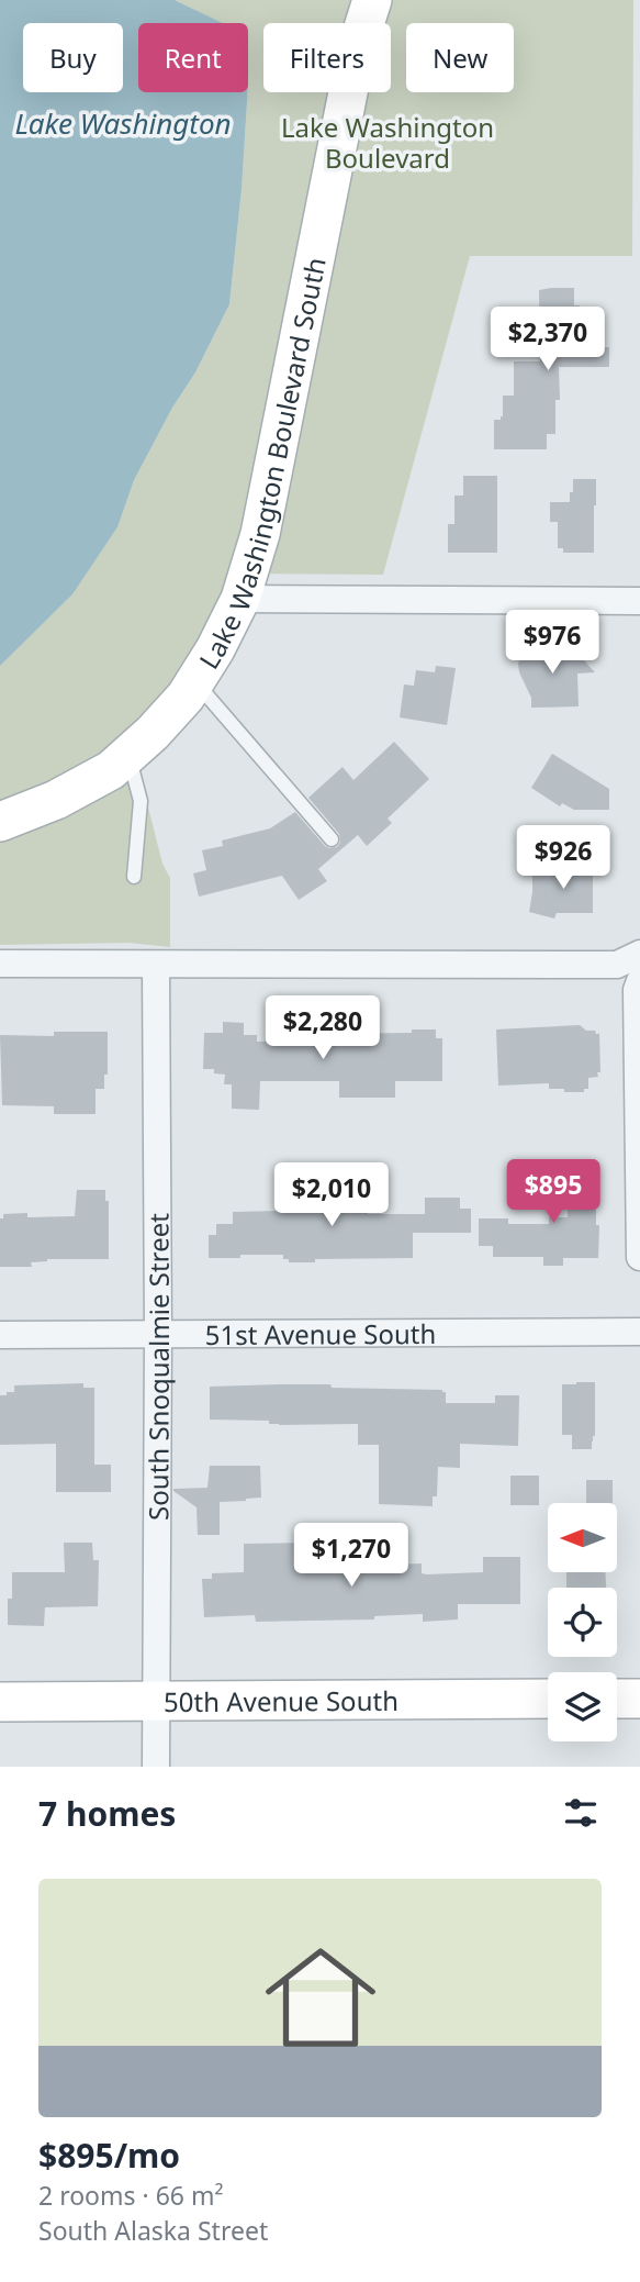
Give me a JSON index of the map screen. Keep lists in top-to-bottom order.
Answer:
{
  "streets": {
    "main road": ["Lake Washington Boulevard South", "50th Avenue South"],
    "street": ["51st Avenue South", "South Snoqualmie Street"]
  },
  "crossings": [
    ["51st Avenue South", "South Snoqualmie Street"],
    ["South Snoqualmie Street", "50th Avenue South"]
  ],
  "water": ["Lake Washington"],
  "parks": ["Lake Washington Boulevard"],
  "north": "left",
  "page": {
    "chip": [
      "Buy",
      "Rent",
      "Filters",
      "New"
    ],
    "price": [
      "$2,370",
      "$976",
      "$926",
      "$2,280",
      "$895",
      "$2,010",
      "$1,270"
    ],
    "heading": "7 homes",
    "list": [
      {
        "name": "$895/mo",
        "note": "2 rooms · 66 m² · South Alaska Street"
      }
    ]
  }
}
